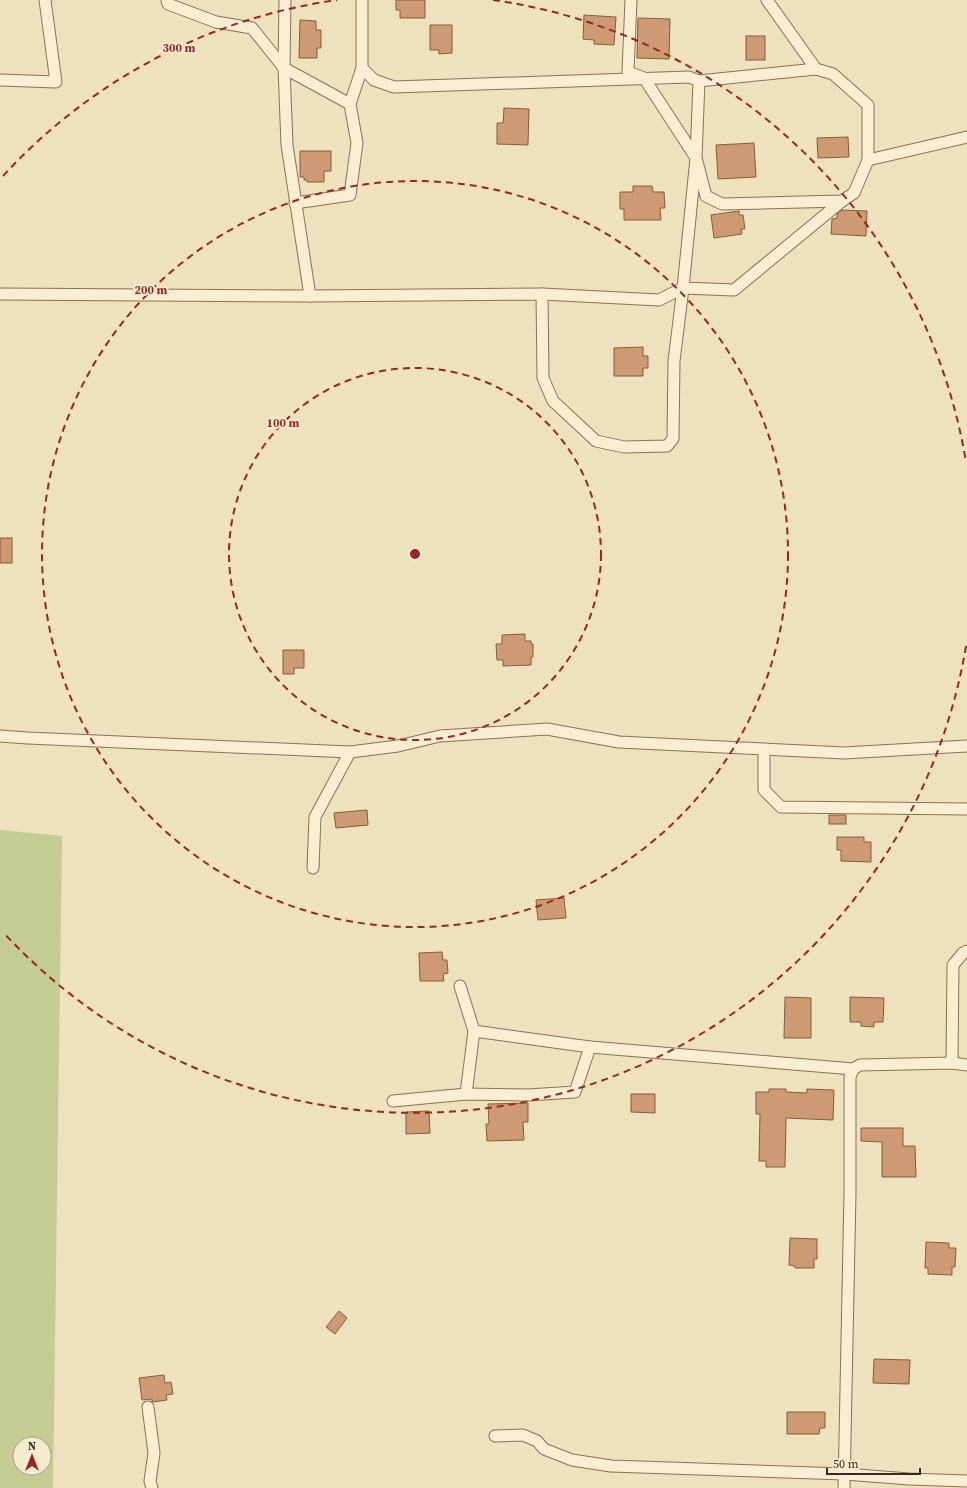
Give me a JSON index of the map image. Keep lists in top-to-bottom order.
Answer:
{
  "scale_bar": "50 m",
  "north": "top",
  "rings": ["300 m", "200 m", "100 m"]
}
